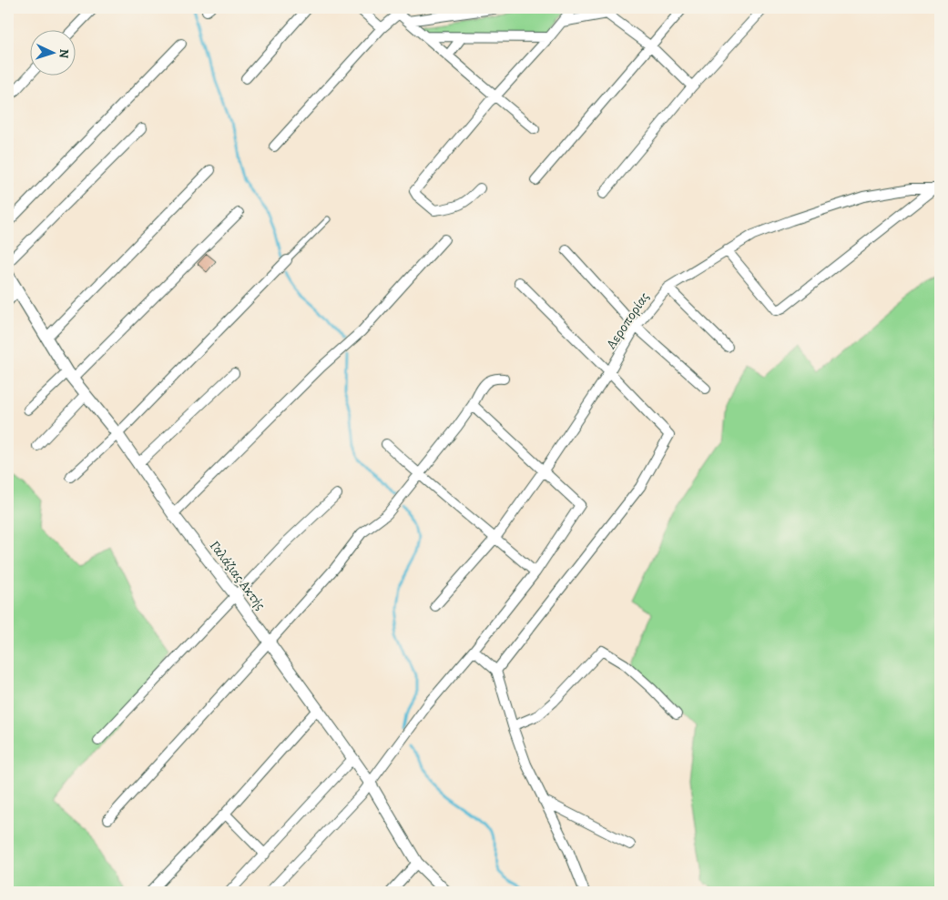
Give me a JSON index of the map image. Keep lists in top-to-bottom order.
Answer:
{
  "streets": {
    "street": ["Αεροπορίας", "Γαλάζιας Ακτής"]
  },
  "north": "right"
}
